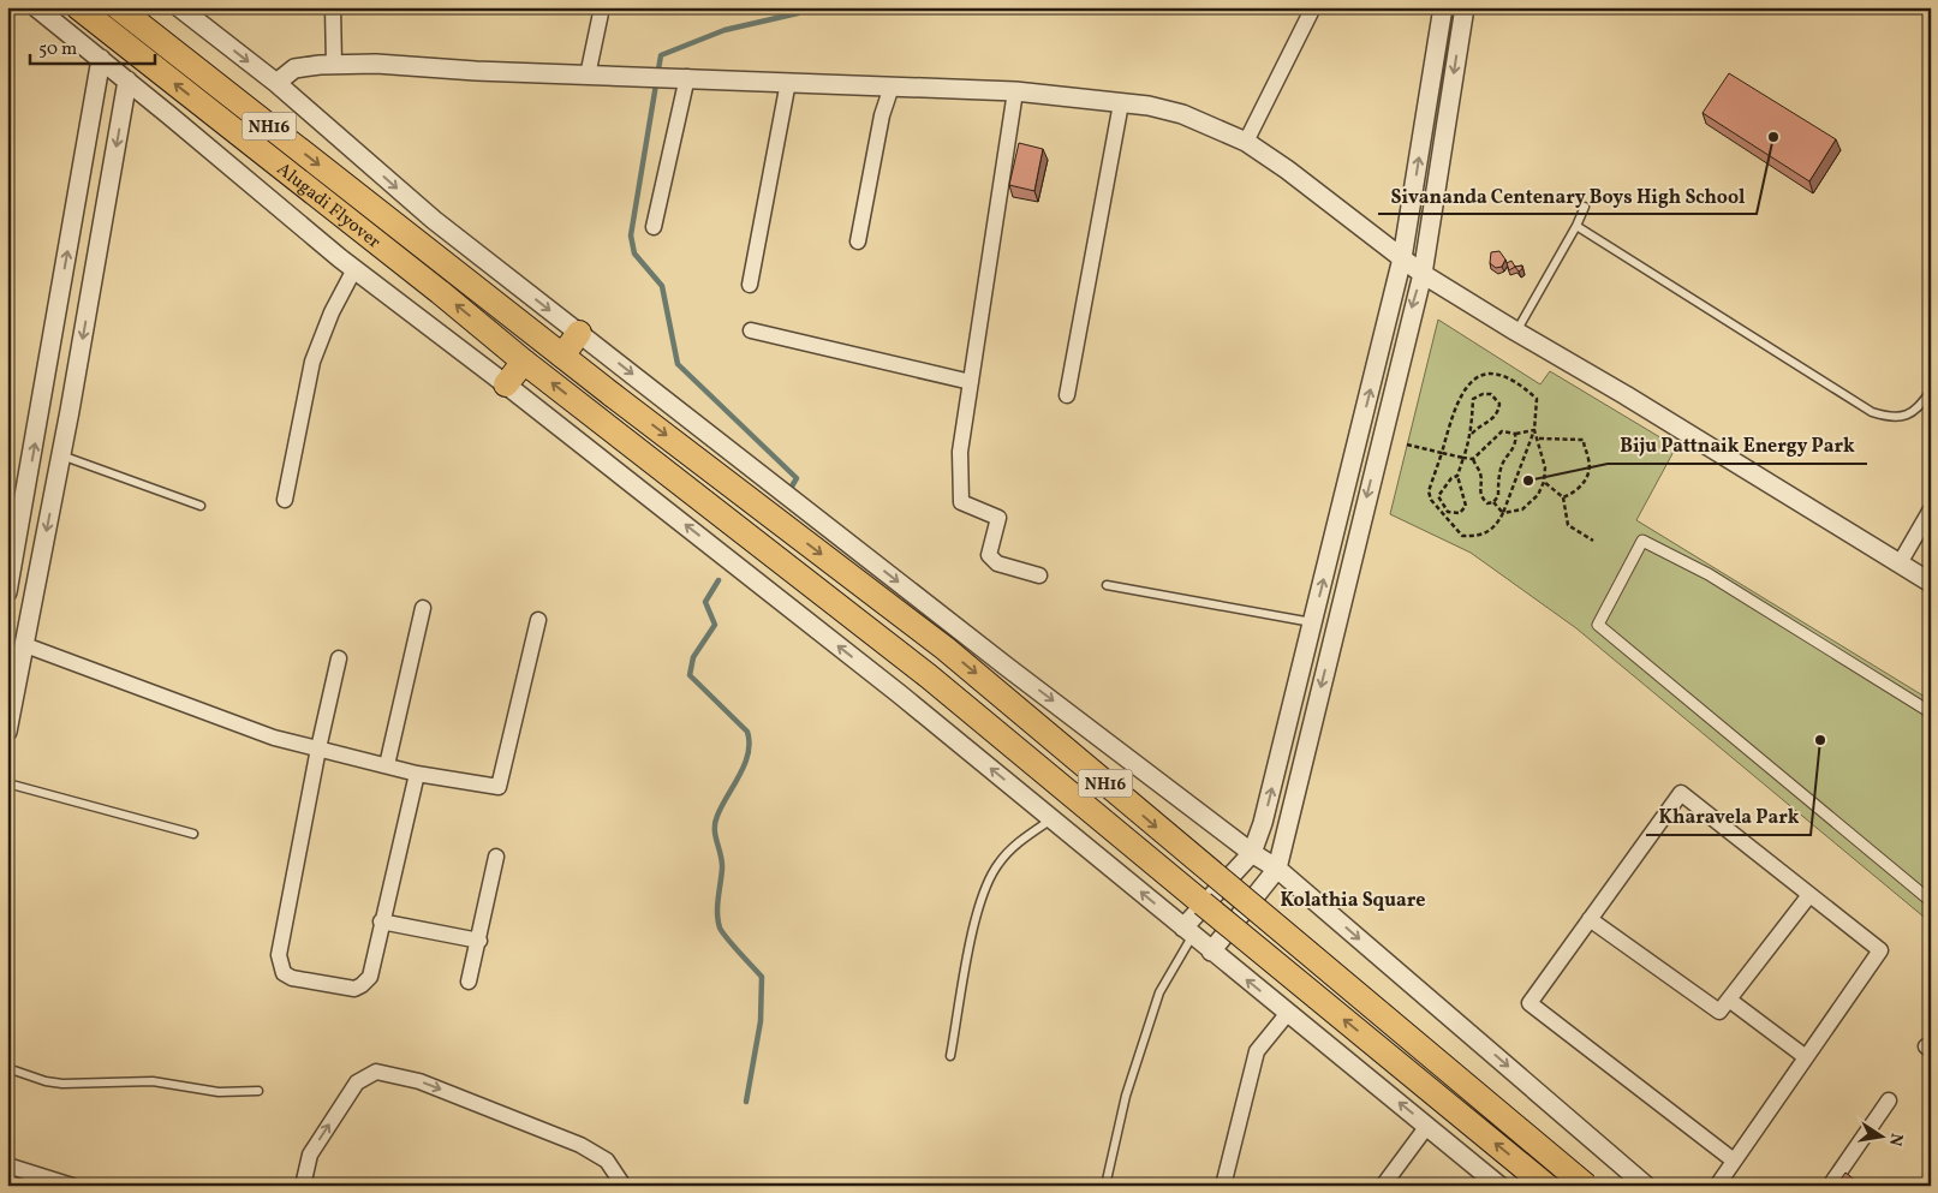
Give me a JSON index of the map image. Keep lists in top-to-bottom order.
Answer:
{
  "streets": {
    "highway": ["NH16", "Alugadi Flyover"]
  },
  "crossings": [
    ["NH16", "Alugadi Flyover"]
  ],
  "districts": ["Kolathia Square"],
  "places": ["Sivananda Centenary Boys High School", "Biju Pattnaik Energy Park", "Kharavela Park"],
  "scale_bar": "50 m",
  "north": "right"
}
